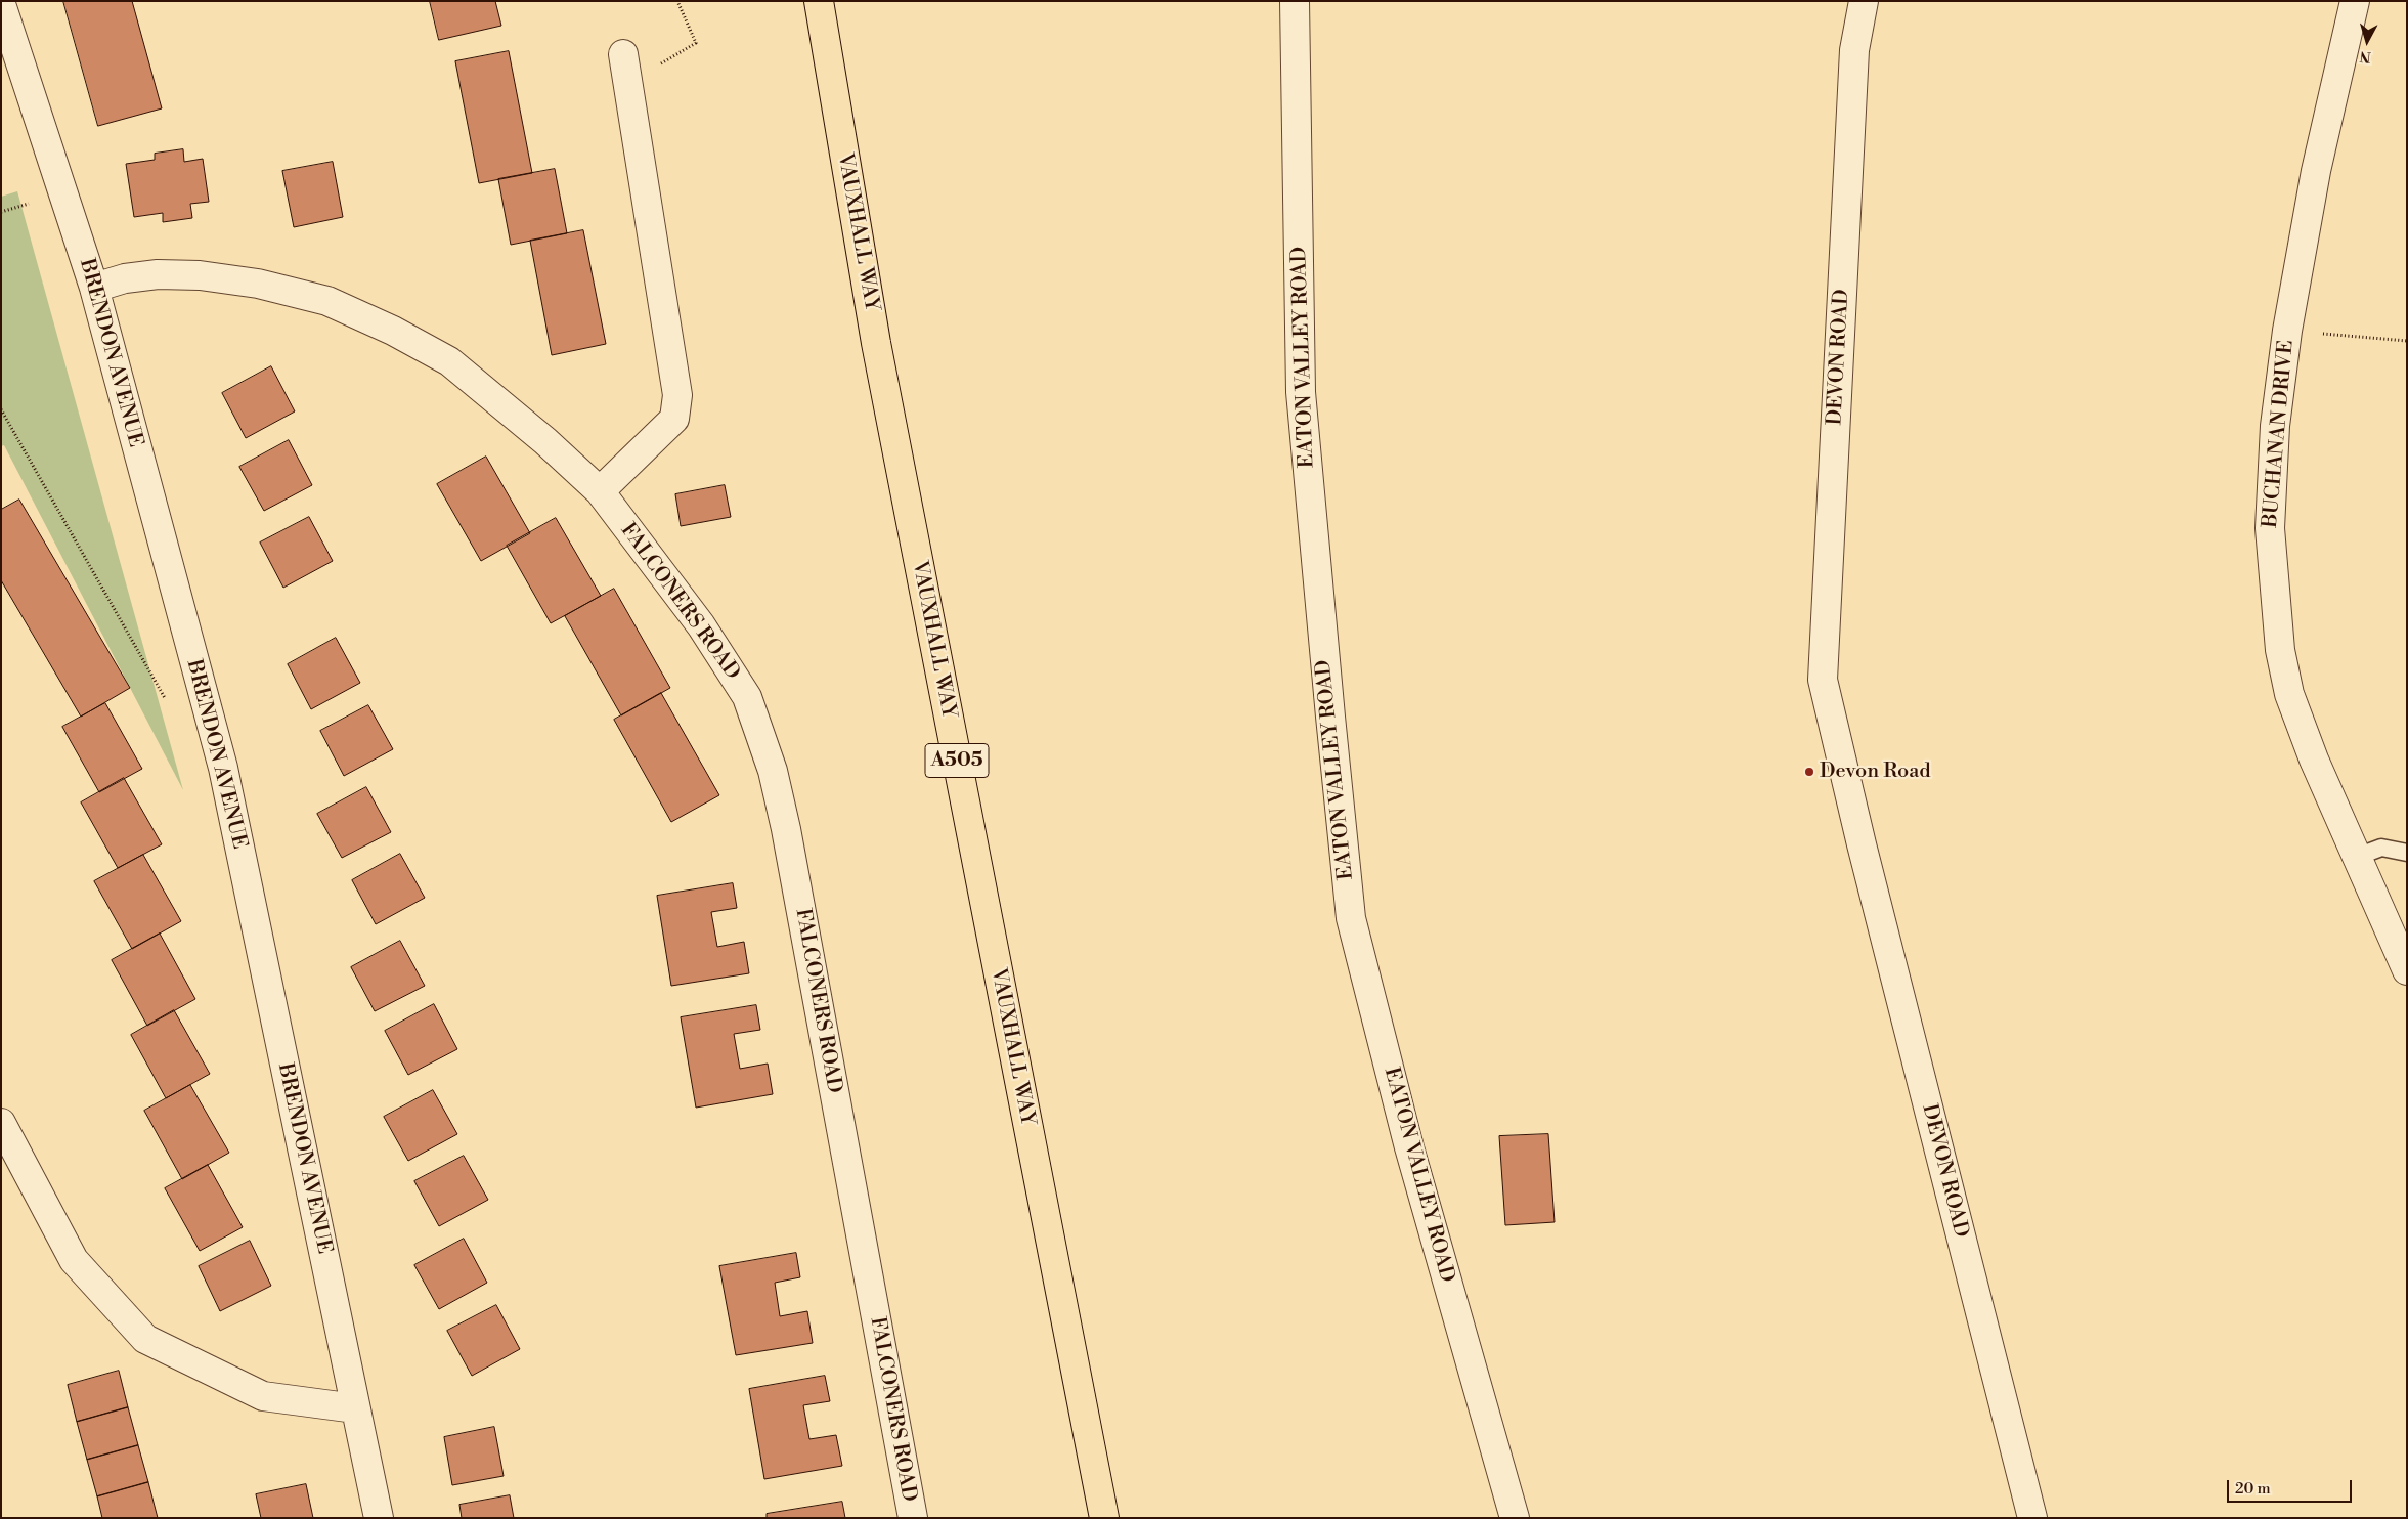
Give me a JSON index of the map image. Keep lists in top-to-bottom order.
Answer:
{
  "streets": {
    "main road": ["VAUXHALL WAY", "A505"],
    "street": [
      "BRENDON AVENUE",
      "EATON VALLEY ROAD",
      "DEVON ROAD",
      "BUCHANAN DRIVE",
      "FALCONERS ROAD"
    ]
  },
  "crossings": [
    ["BRENDON AVENUE", "FALCONERS ROAD"]
  ],
  "places": ["Devon Road"],
  "scale_bar": "20 m",
  "north": "bottom"
}
